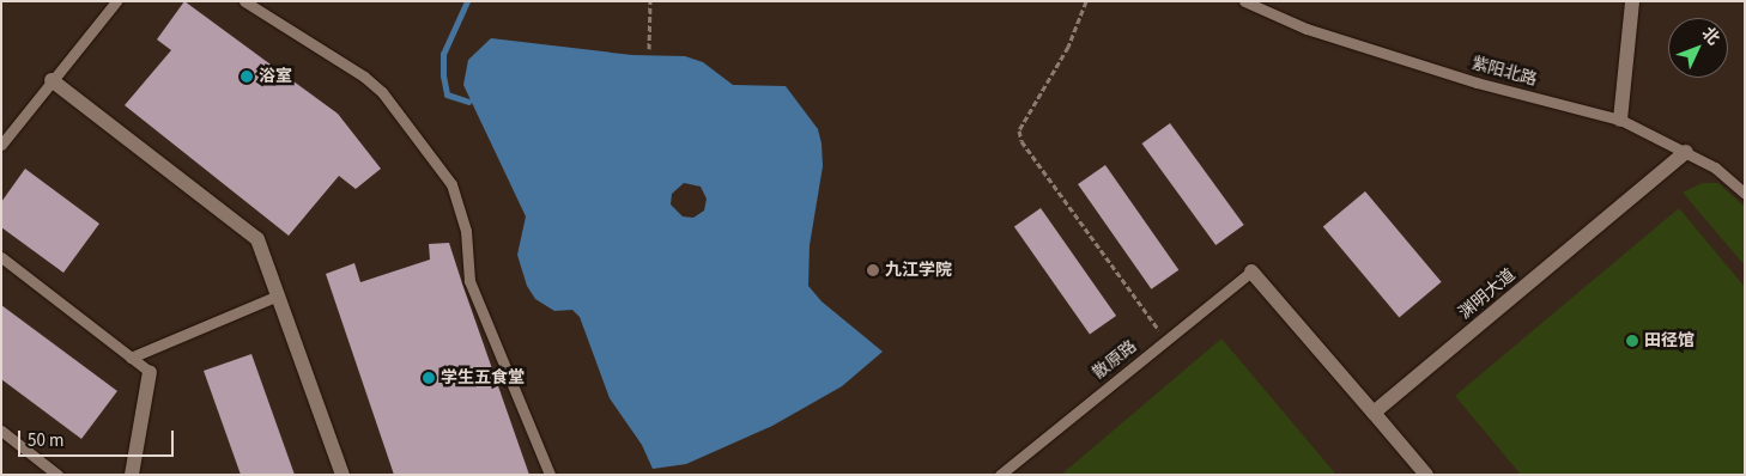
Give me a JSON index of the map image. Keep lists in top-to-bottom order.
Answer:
{
  "streets": {
    "street": ["渊明大道"],
    "lane": ["紫阳北路", "散原路"]
  },
  "crossings": [
    ["紫阳北路", "渊明大道"]
  ],
  "places": [
    "浴室",
    "九江学院",
    "田径馆",
    "学生五食堂"
  ],
  "scale_bar": "50 m",
  "north": "top right"
}
